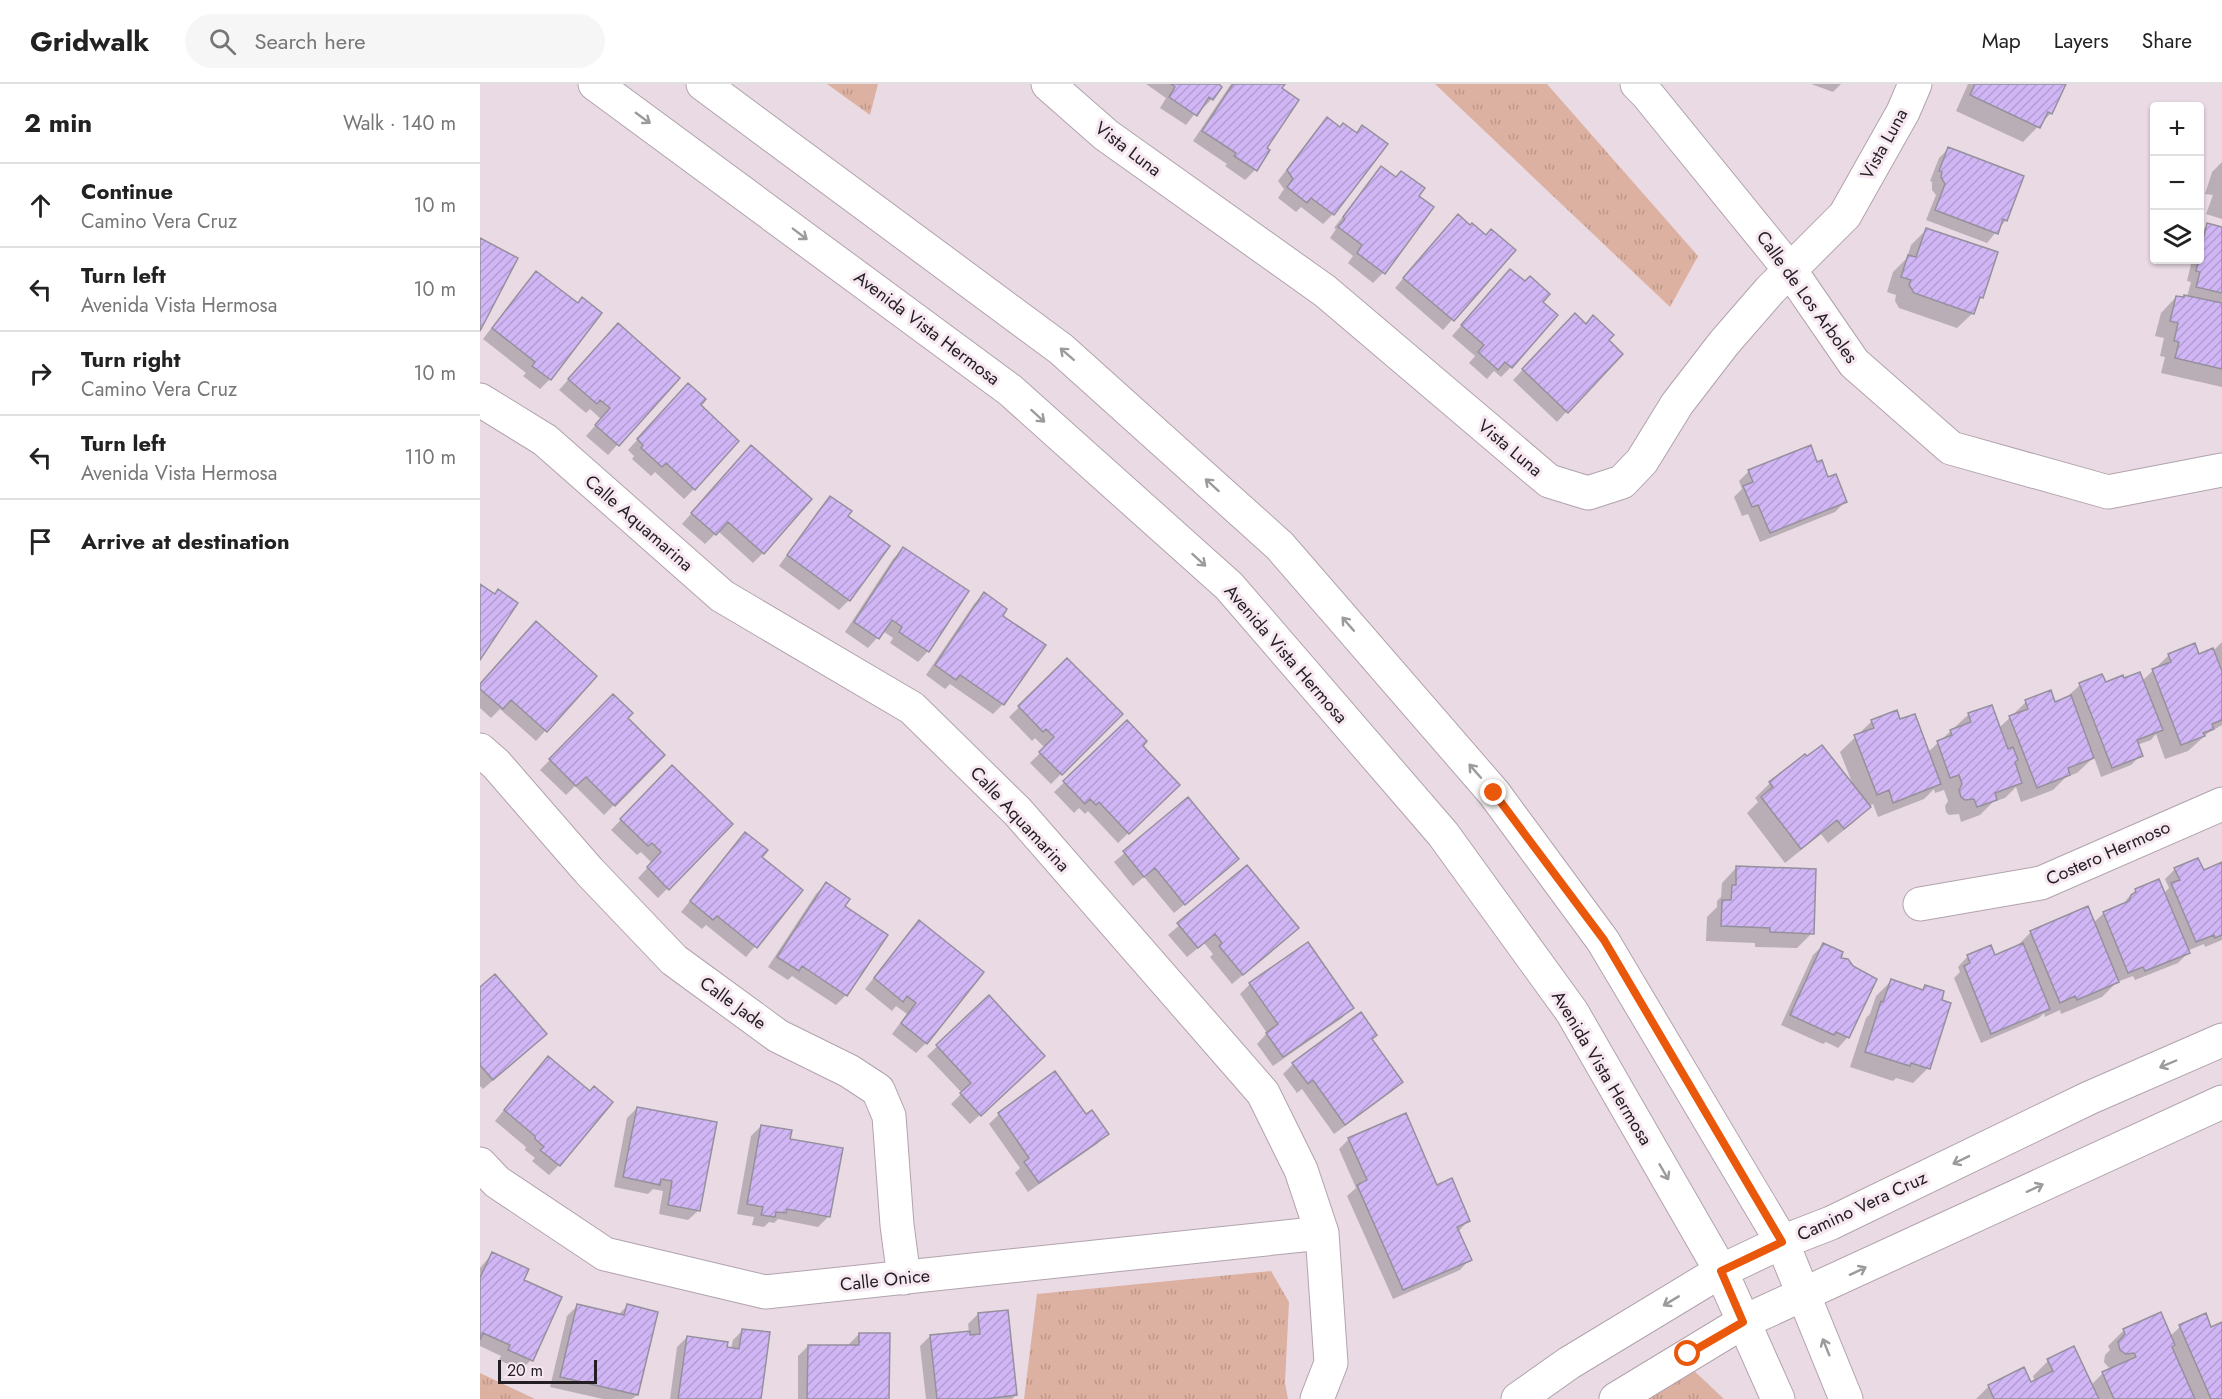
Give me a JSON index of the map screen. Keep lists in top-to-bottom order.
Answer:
{
  "streets": {
    "street": [
      "Vista Luna",
      "Calle de Los Arboles",
      "Avenida Vista Hermosa",
      "Calle Aquamarina",
      "Costero Hermoso",
      "Calle Jade",
      "Camino Vera Cruz",
      "Calle Onice"
    ]
  },
  "crossings": [
    ["Vista Luna", "Calle de Los Arboles"],
    ["Avenida Vista Hermosa", "Camino Vera Cruz"],
    ["Calle Aquamarina", "Calle Onice"],
    ["Calle Jade", "Calle Onice"]
  ],
  "scale_bar": "20 m",
  "page": {
    "header": "Gridwalk",
    "search": "Search here",
    "nav": ["Map", "Layers", "Share"],
    "heading": ["2 min", "Walk · 140 m"],
    "map_buttons": ["+", "−"],
    "list": [
      ["Continue", "Camino Vera Cruz", "10 m"],
      ["Turn left", "Avenida Vista Hermosa", "10 m"],
      ["Turn right", "Camino Vera Cruz", "10 m"],
      ["Turn left", "Avenida Vista Hermosa", "110 m"],
      "Arrive at destination"
    ],
    "scale": "20 m"
  }
}
